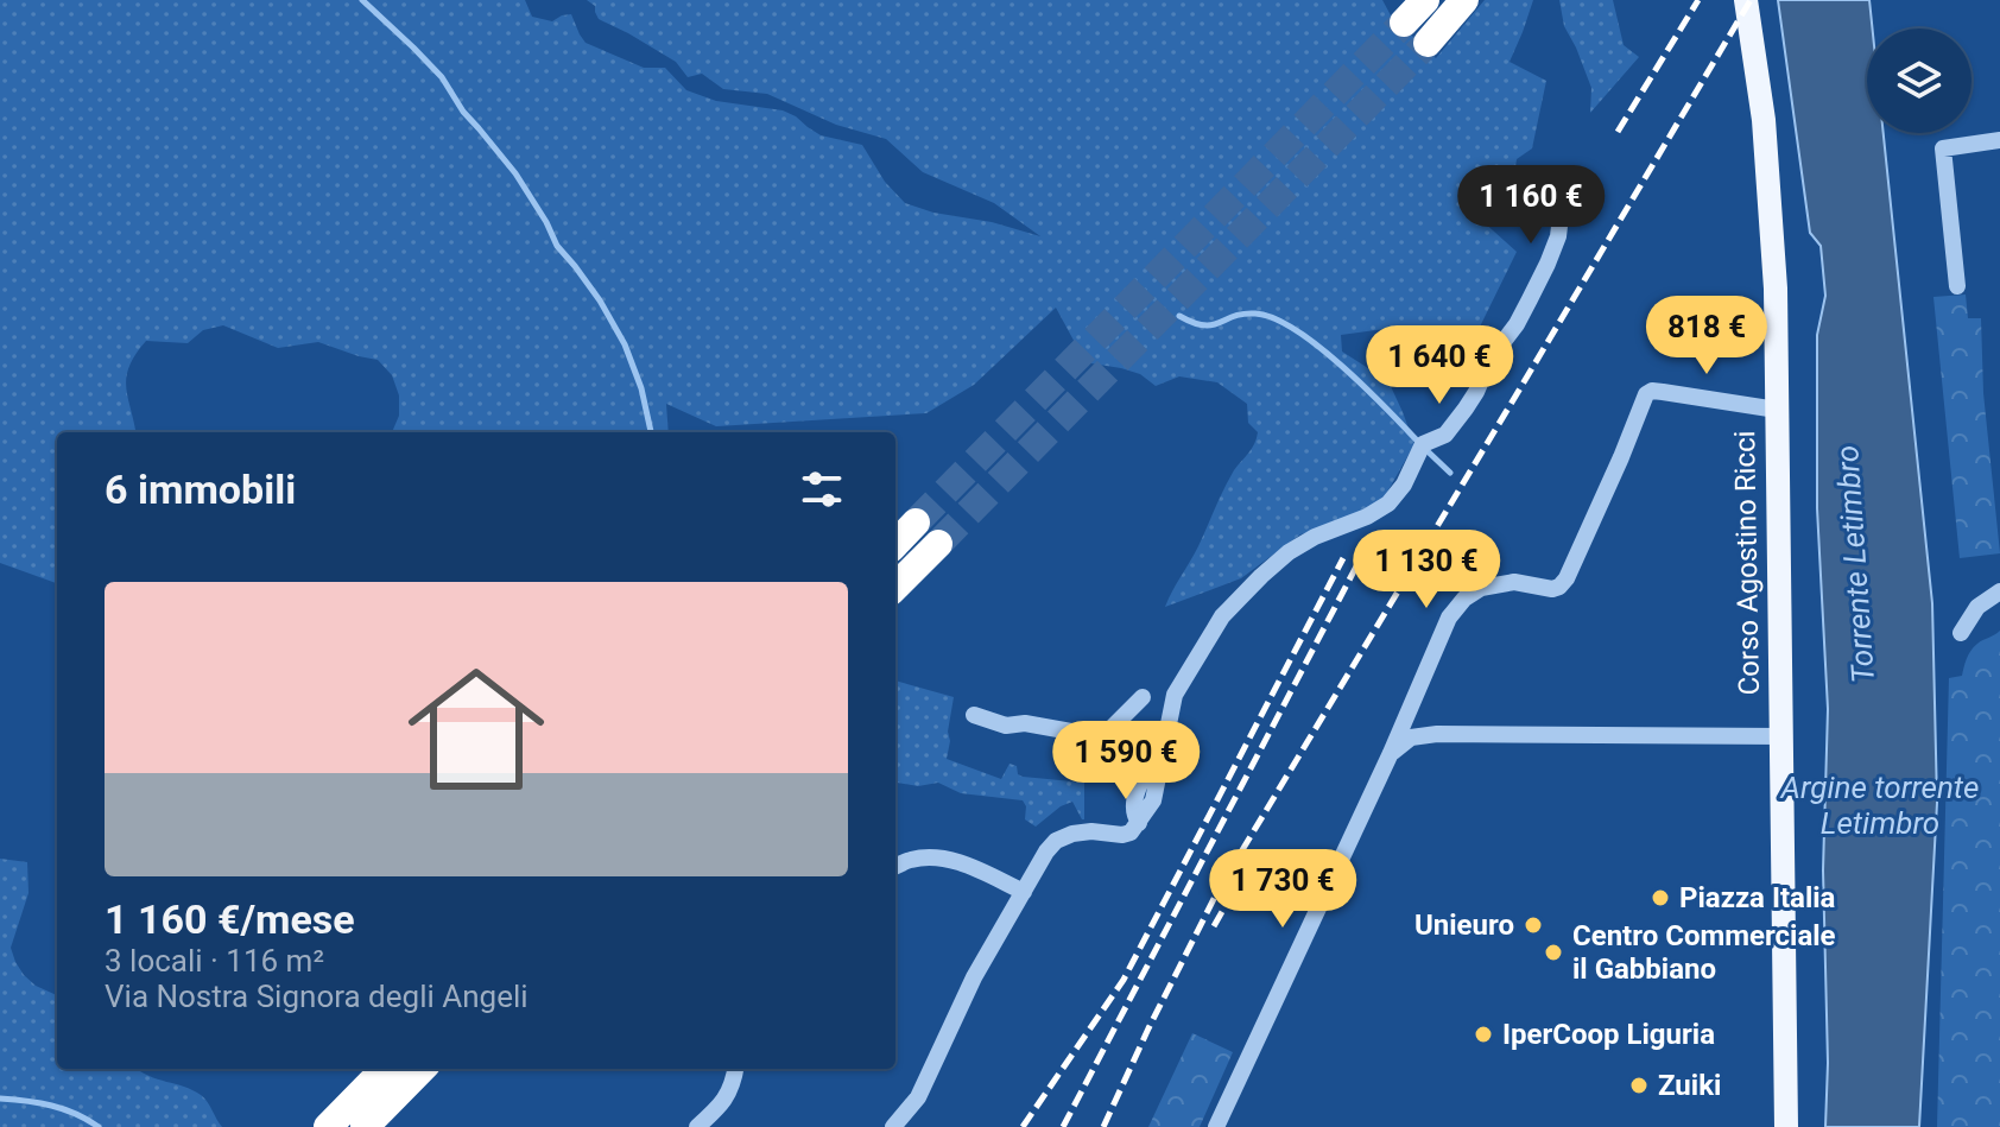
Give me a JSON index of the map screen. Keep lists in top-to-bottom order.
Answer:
{
  "streets": {
    "main road": ["Corso Agostino Ricci"]
  },
  "water": ["Torrente Letimbro", "Argine torrente Letimbro"],
  "places": [
    "Piazza Italia",
    "Unieuro",
    "Centro Commerciale il Gabbiano",
    "IperCoop Liguria",
    "Zuiki"
  ],
  "page": {
    "price": [
      "1 160 €",
      "818 €",
      "1 640 €",
      "1 130 €",
      "1 590 €",
      "1 730 €"
    ],
    "heading": "6 immobili",
    "list": [
      {
        "name": "1 160 €/mese",
        "note": "3 locali · 116 m² · Via Nostra Signora degli Angeli"
      }
    ]
  }
}
